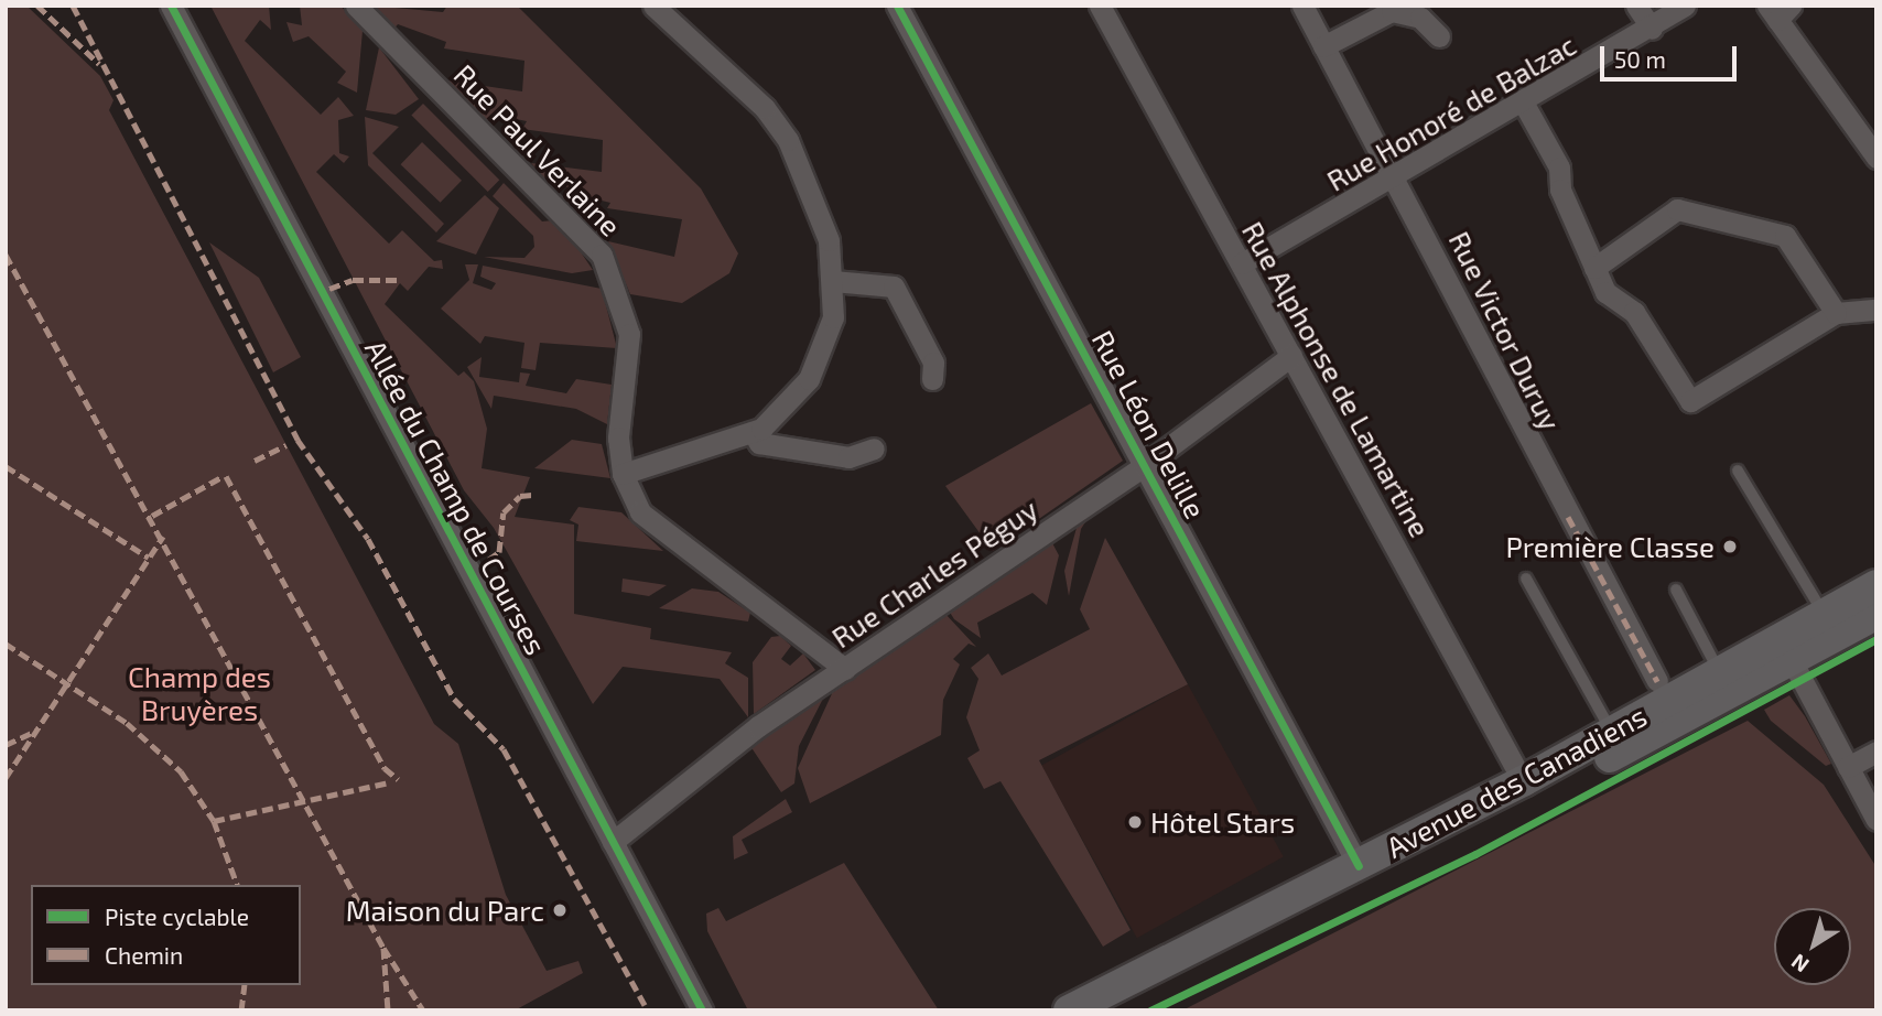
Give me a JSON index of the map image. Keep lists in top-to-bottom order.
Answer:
{
  "streets": {
    "main road": ["Avenue des Canadiens"],
    "street": [
      "Rue Honoré de Balzac",
      "Rue Paul Verlaine",
      "Rue Victor Duruy",
      "Rue Alphonse de Lamartine",
      "Rue Léon Delille",
      "Allée du Champ de Courses",
      "Rue Charles Péguy"
    ]
  },
  "crossings": [
    ["Rue Honoré de Balzac", "Rue Victor Duruy"],
    ["Rue Honoré de Balzac", "Rue Alphonse de Lamartine"],
    ["Rue Paul Verlaine", "Rue Charles Péguy"],
    ["Rue Alphonse de Lamartine", "Rue Charles Péguy"],
    ["Rue Alphonse de Lamartine", "Avenue des Canadiens"],
    ["Rue Léon Delille", "Rue Charles Péguy"],
    ["Rue Léon Delille", "Avenue des Canadiens"],
    ["Allée du Champ de Courses", "Rue Charles Péguy"]
  ],
  "parks": ["Champ des Bruyères"],
  "places": ["Première Classe", "Hôtel Stars", "Maison du Parc"],
  "legend": ["Piste cyclable", "Chemin"],
  "scale_bar": "50 m",
  "north": "bottom left"
}
